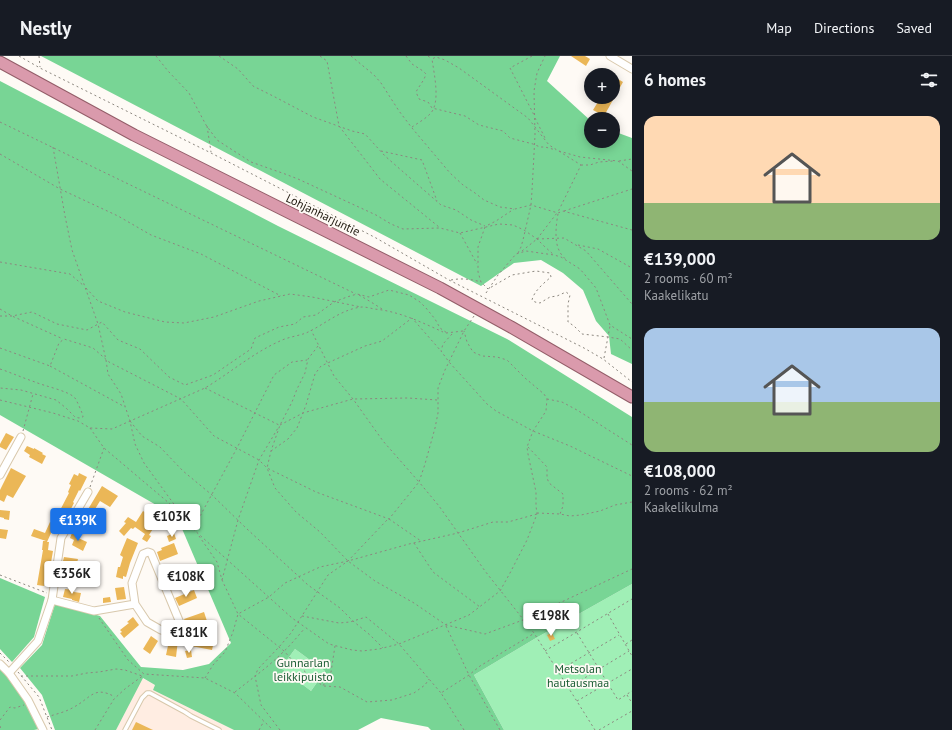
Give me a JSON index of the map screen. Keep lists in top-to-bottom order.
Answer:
{
  "streets": {
    "highway": ["Lohjanharjuntie"]
  },
  "parks": ["Gunnarlan leikkipuisto", "Metsolan hautausmaa"],
  "page": {
    "header": "Nestly",
    "nav": ["Map", "Directions", "Saved"],
    "heading": "6 homes",
    "map_buttons": ["+", "−"],
    "list": [
      {
        "name": "€139,000",
        "note": "2 rooms · 60 m² · Kaakelikatu"
      },
      {
        "name": "€108,000",
        "note": "2 rooms · 62 m² · Kaakelikulma"
      }
    ],
    "price": [
      "€103K",
      "€139K",
      "€356K",
      "€108K",
      "€198K",
      "€181K"
    ]
  }
}
